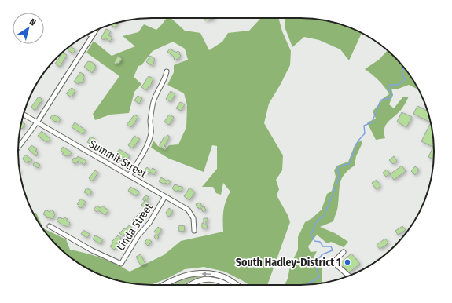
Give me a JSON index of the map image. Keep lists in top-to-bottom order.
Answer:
{
  "streets": {
    "street": ["Summit Street", "Linda Street"]
  },
  "crossings": [
    ["Summit Street", "Linda Street"]
  ],
  "places": ["South Hadley-District 1"],
  "north": "top right"
}
